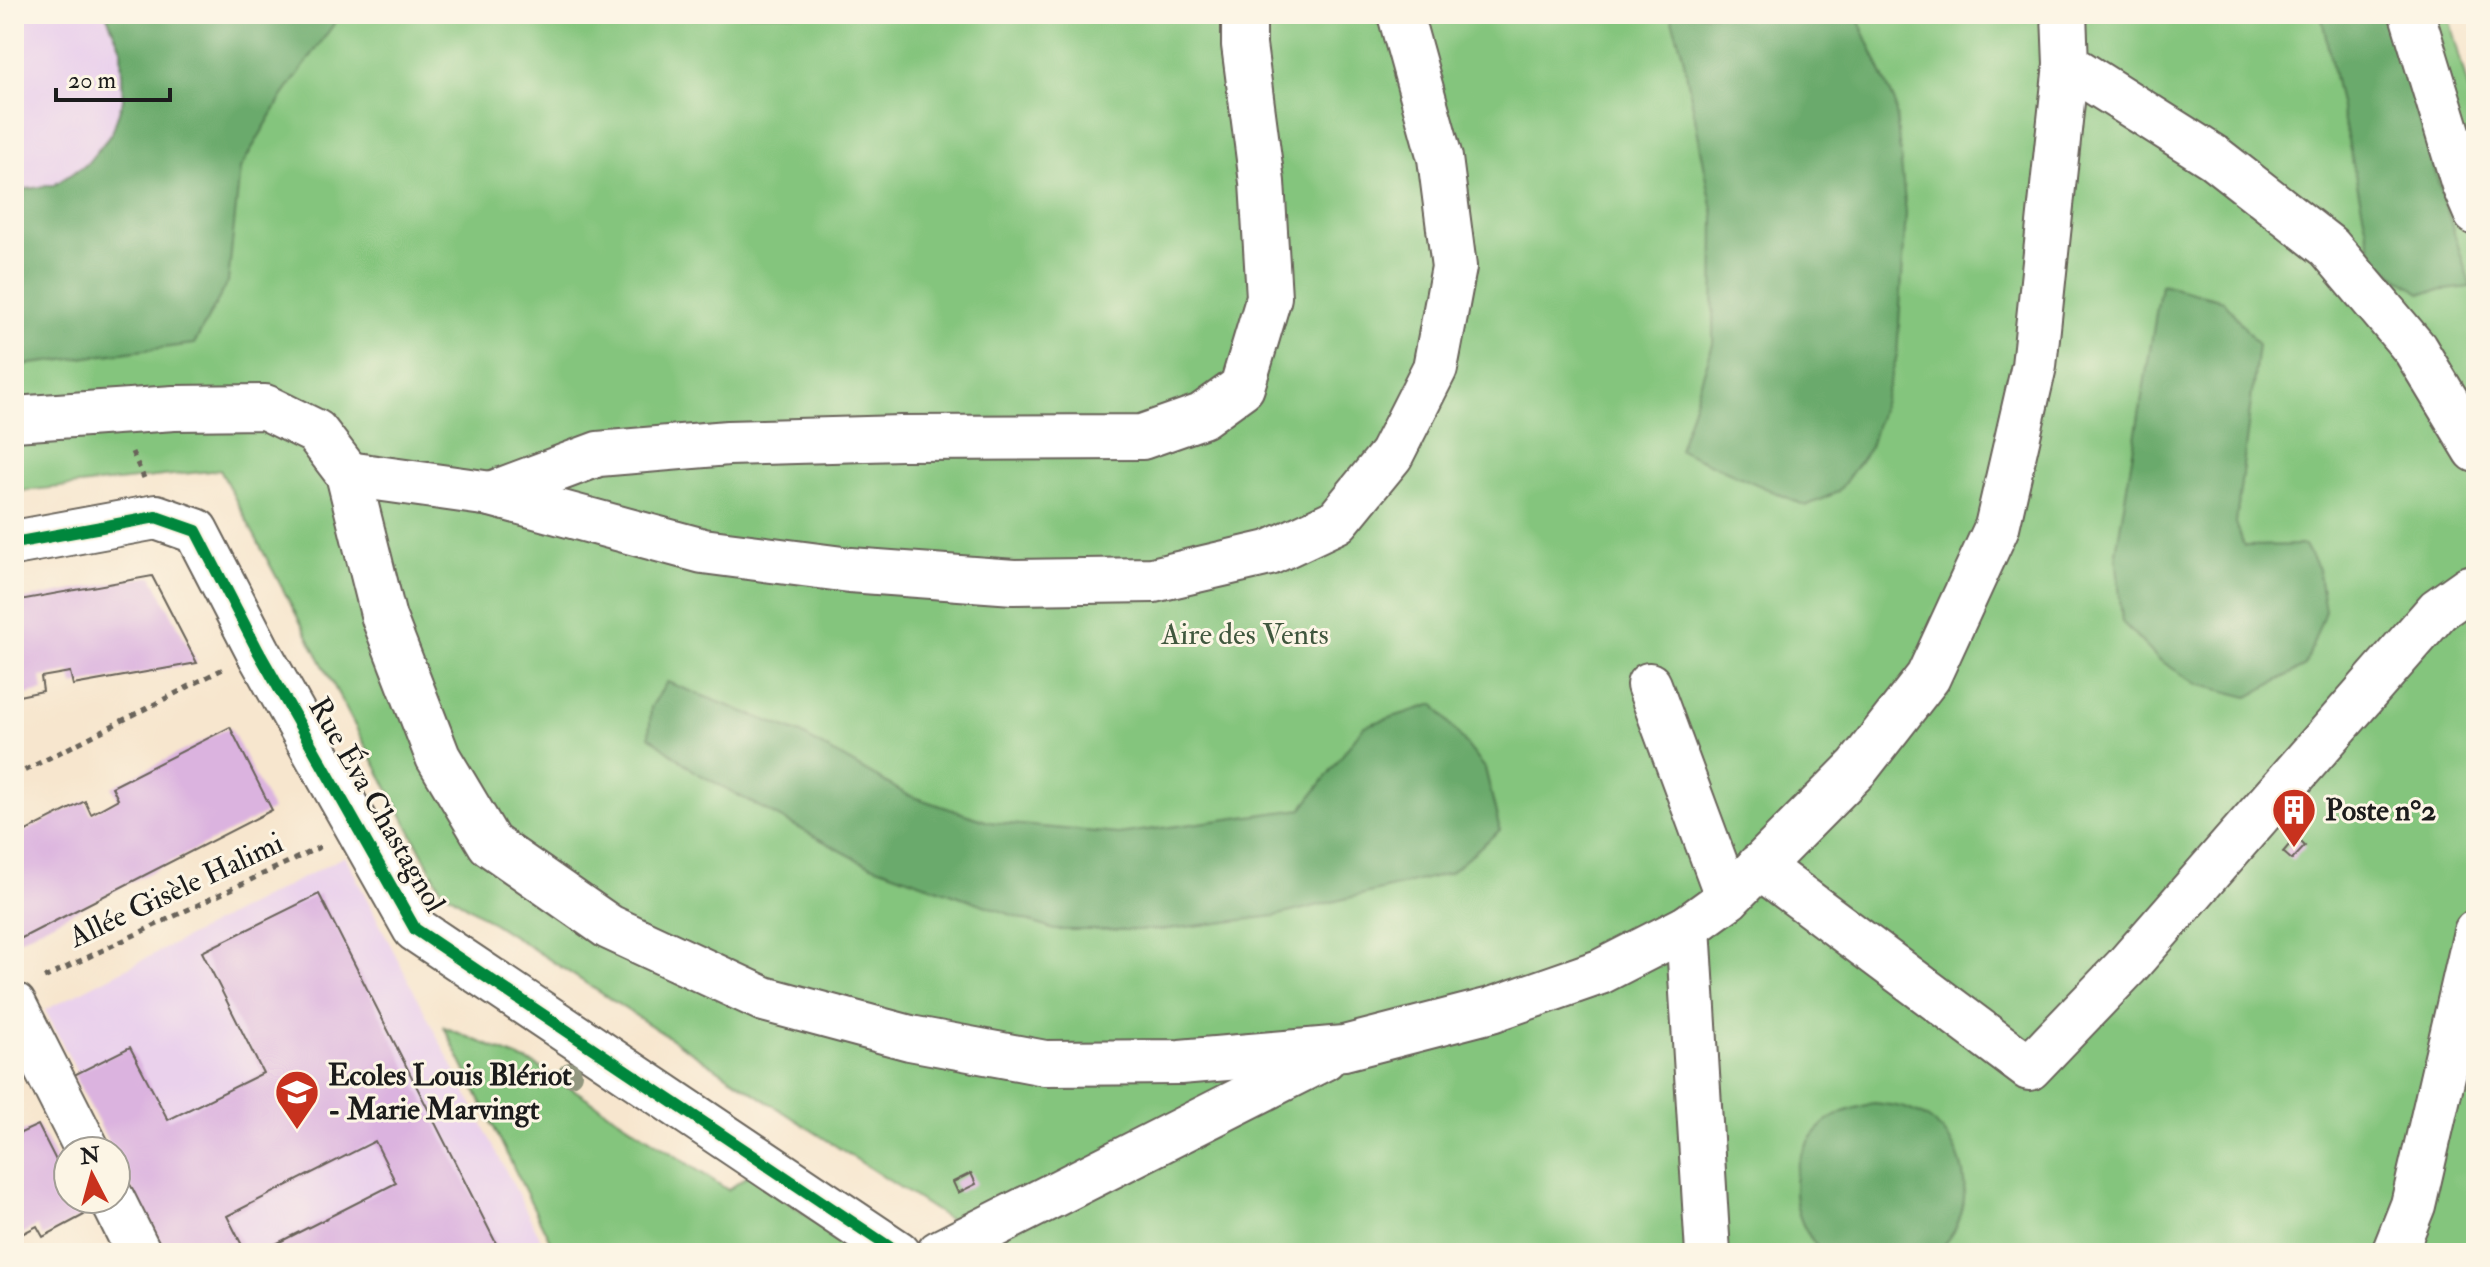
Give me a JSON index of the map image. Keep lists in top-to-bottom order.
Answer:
{
  "streets": {
    "street": ["Rue Éva Chastagnol"],
    "path": ["Allée Gisèle Halimi"]
  },
  "crossings": [
    ["Rue Éva Chastagnol", "Allée Gisèle Halimi"]
  ],
  "parks": ["Aire des Vents"],
  "places": {
    "building": ["Poste n°2"],
    "school or university": ["Ecoles Louis Blériot - Marie Marvingt"]
  },
  "scale_bar": "20 m",
  "north": "top"
}
